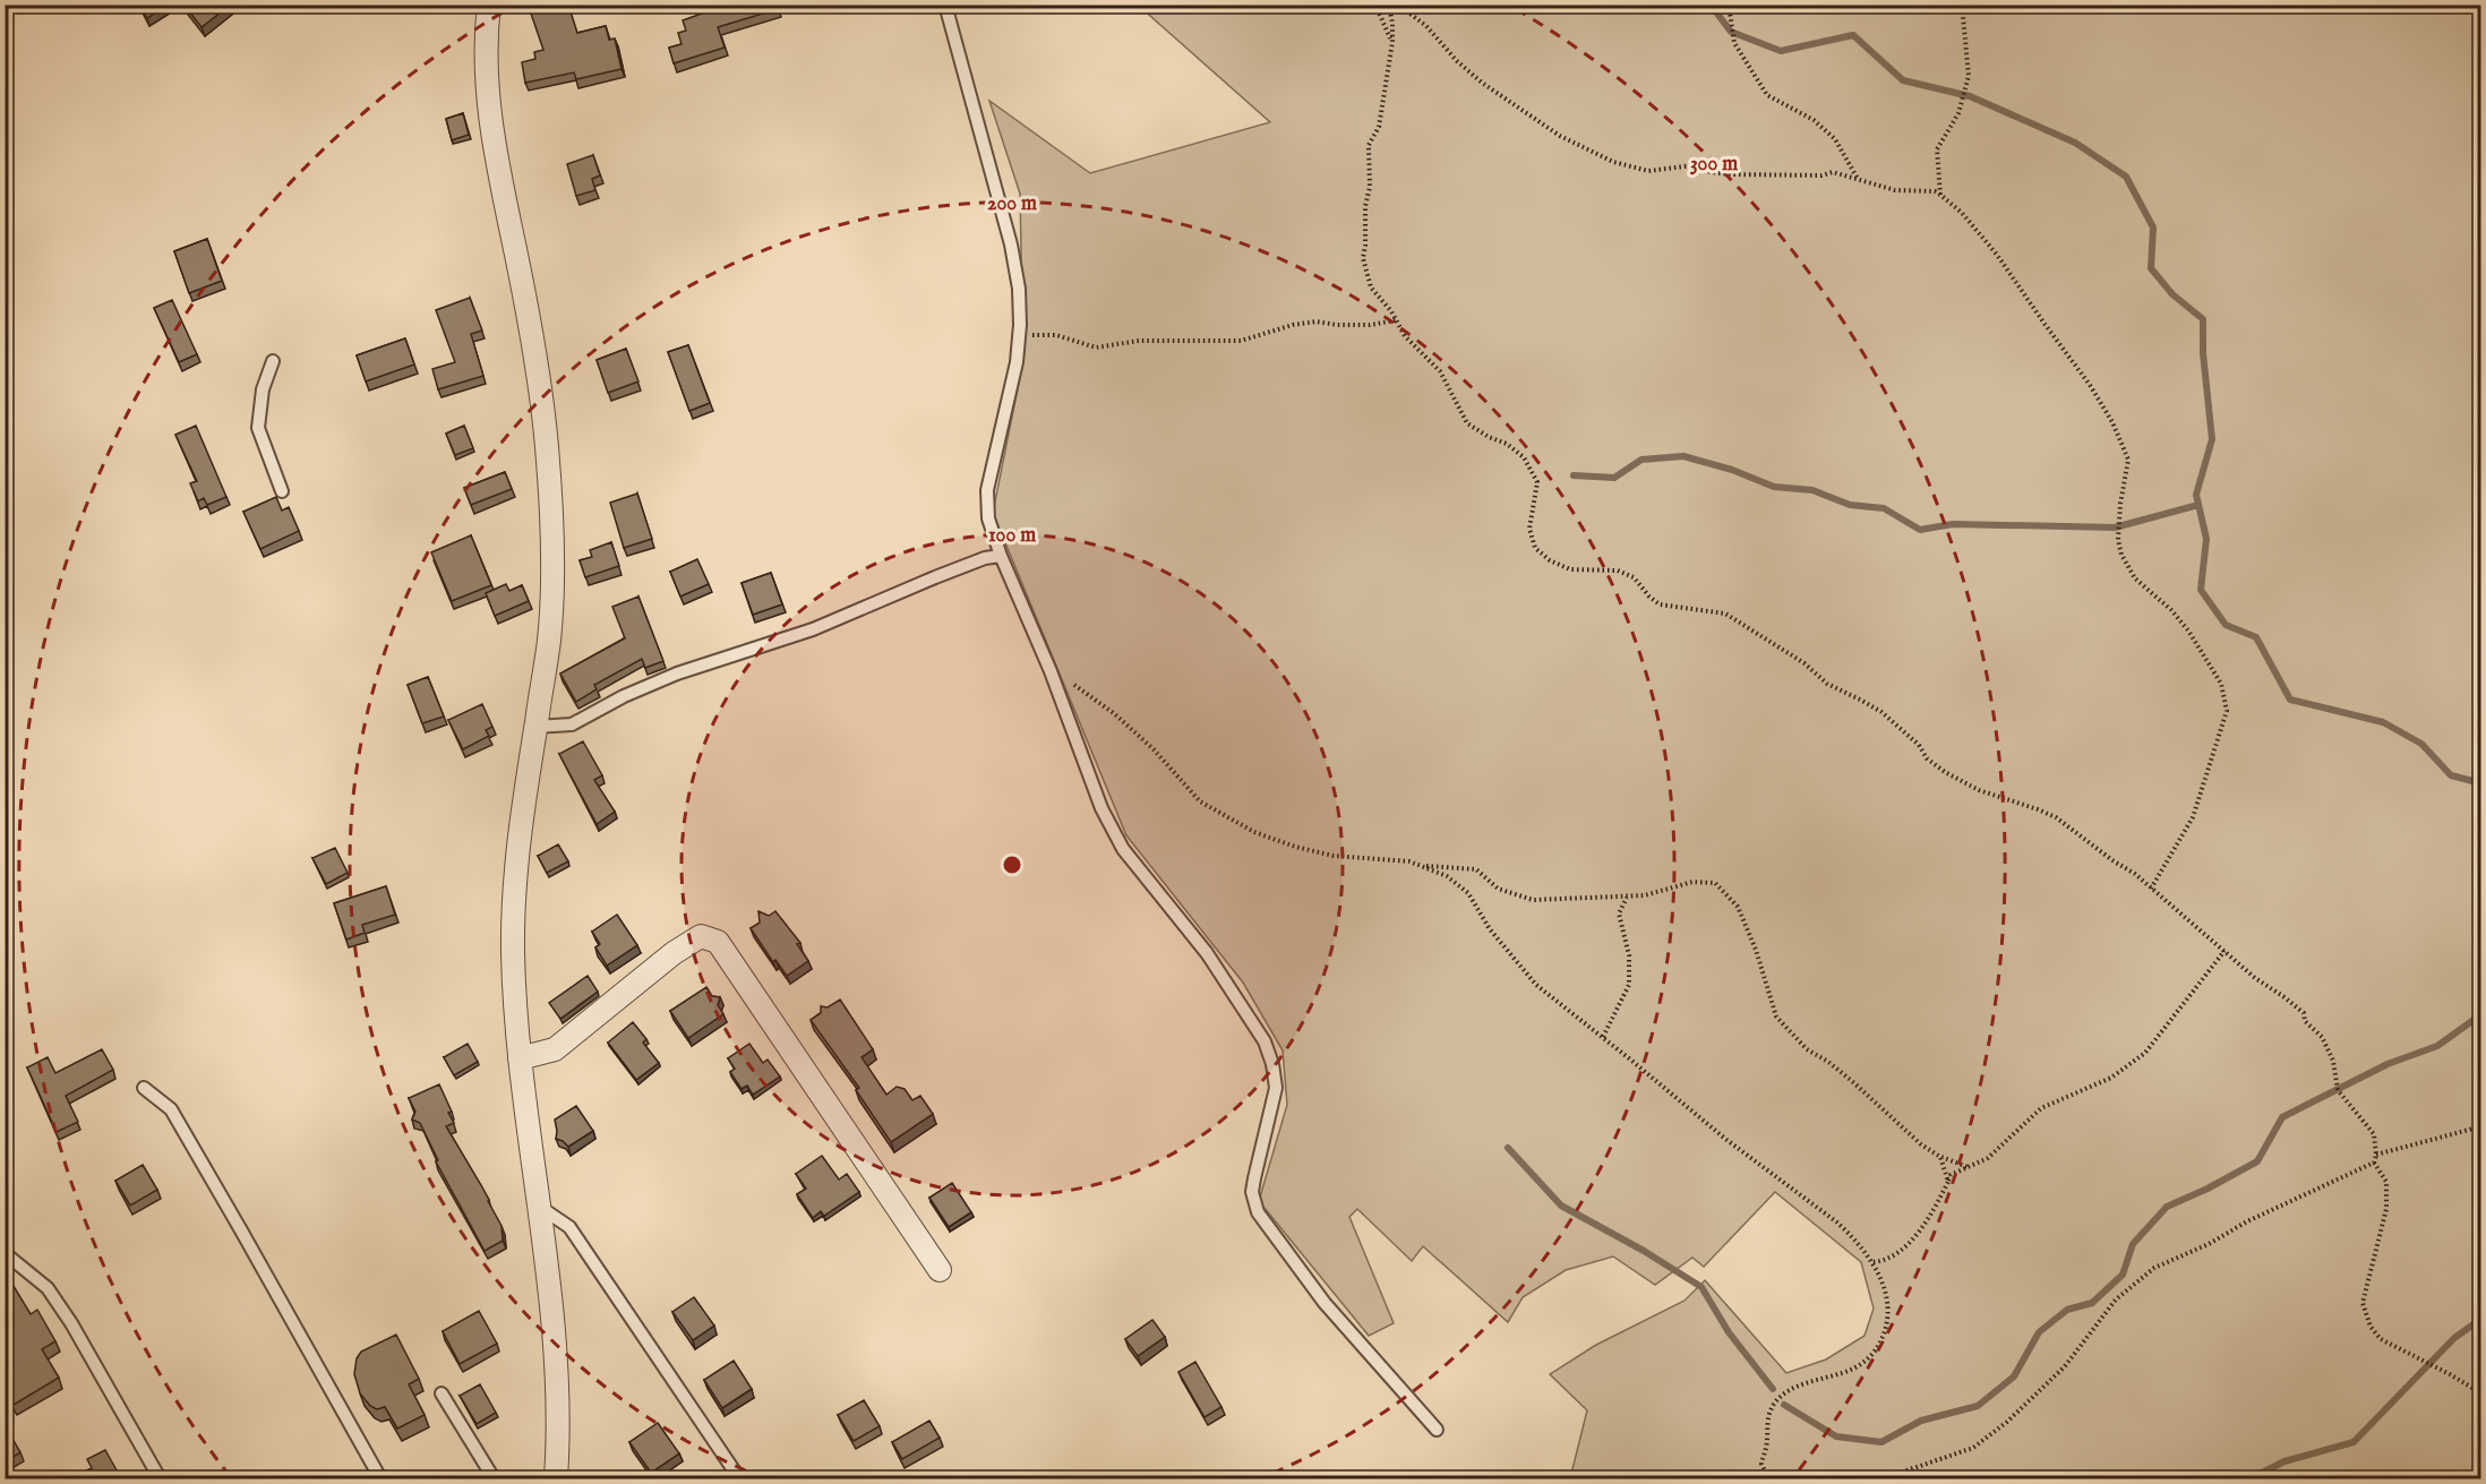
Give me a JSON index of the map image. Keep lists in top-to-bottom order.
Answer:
{
  "rings": ["300 m", "200 m", "100 m"]
}
